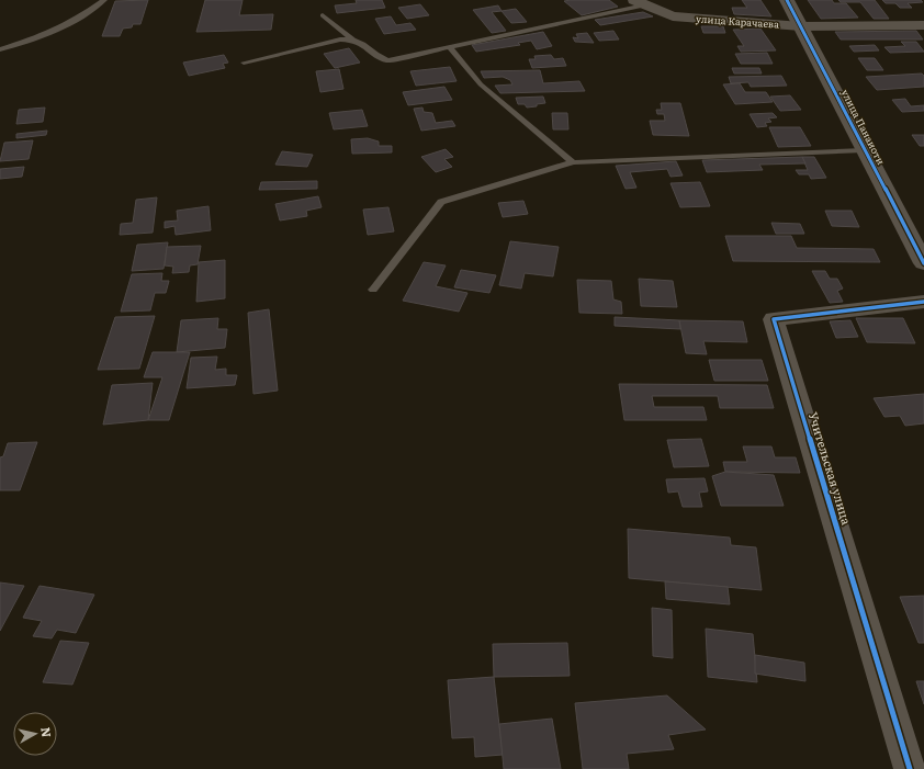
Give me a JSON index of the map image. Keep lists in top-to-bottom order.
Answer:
{
  "streets": {
    "street": ["улица Карачаева", "улица Панаиоти", "Учительская улица"]
  },
  "crossings": [
    ["улица Карачаева", "улица Панаиоти"]
  ],
  "north": "right"
}
